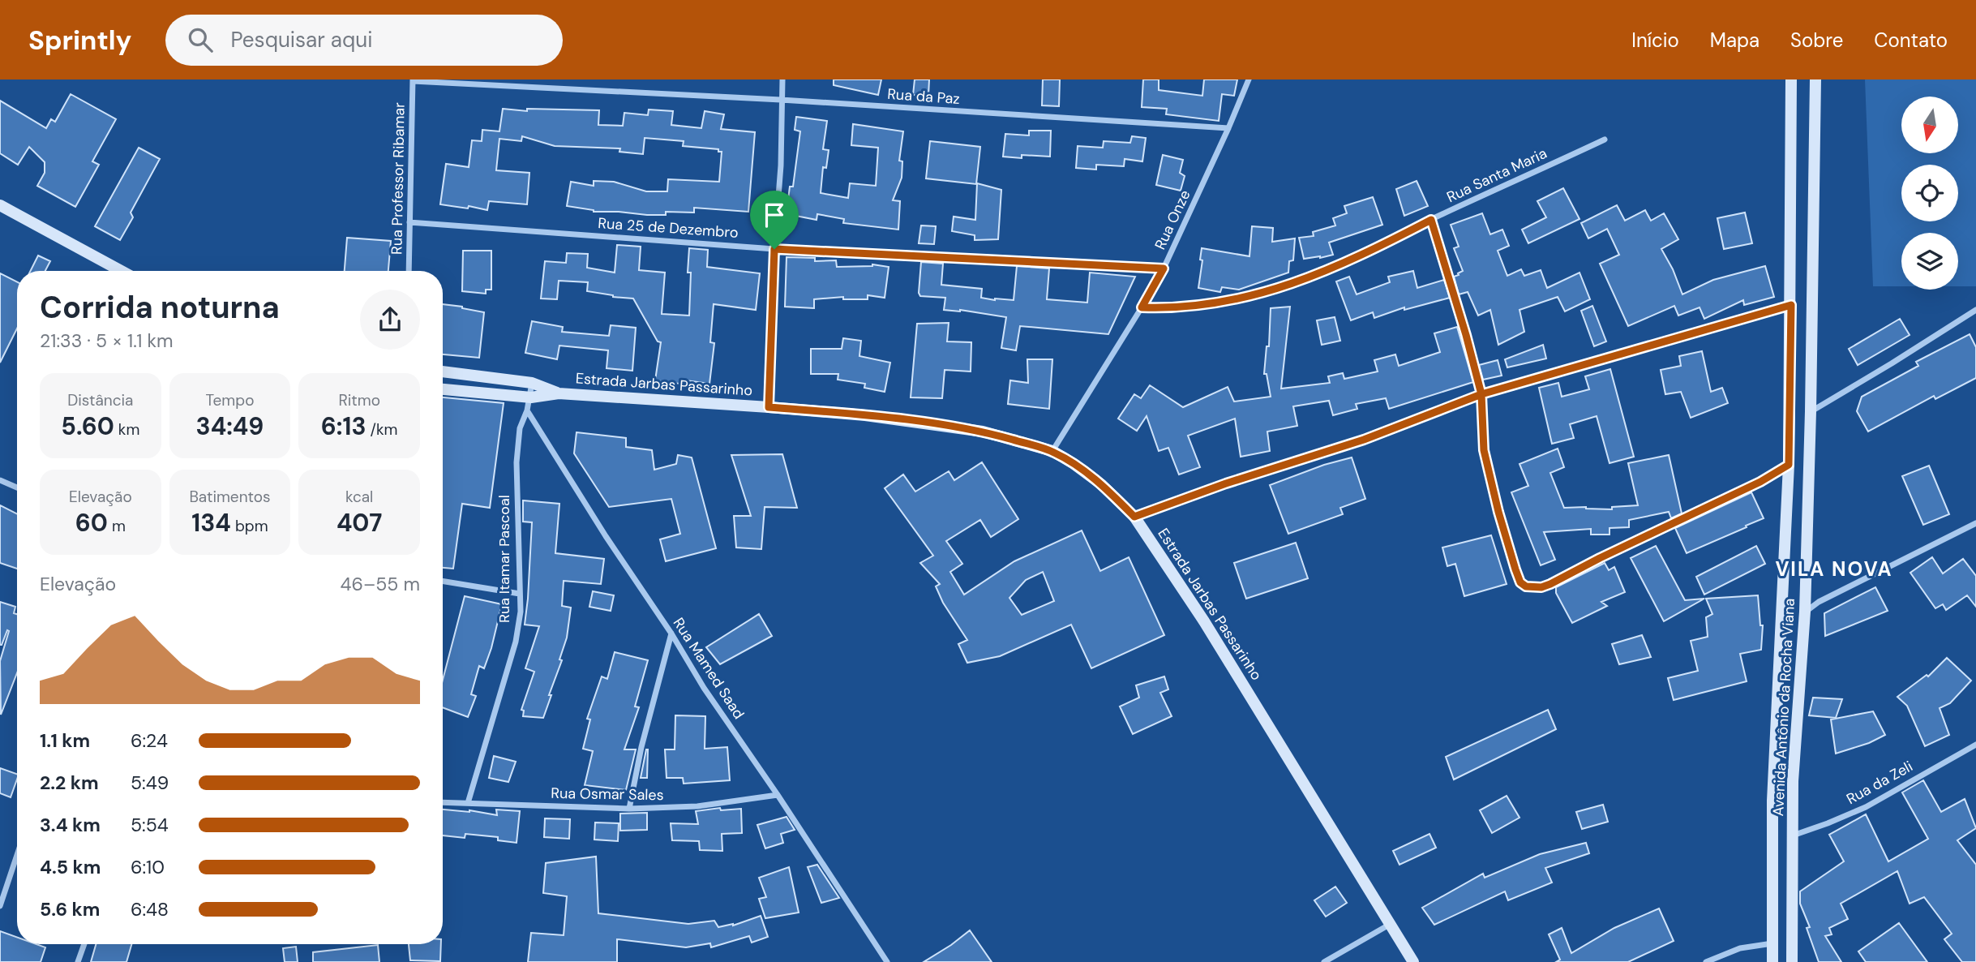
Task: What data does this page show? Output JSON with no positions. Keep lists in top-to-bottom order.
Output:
{
  "streets": {
    "main road": ["Estrada Jarbas Passarinho", "Avenida Antônio da Rocha Viana"],
    "street": [
      "Rua da Paz",
      "Rua Santa Maria",
      "Rua Professor Ribamar",
      "Rua Onze",
      "Rua 25 de Dezembro",
      "Rua Itamar Pascoal",
      "Rua Mamed Saad",
      "Rua da Zeli",
      "Rua Osmar Sales"
    ]
  },
  "crossings": [
    ["Rua da Paz", "Rua Professor Ribamar"],
    ["Rua da Paz", "Rua Onze"],
    ["Rua Santa Maria", "Rua Onze"],
    ["Rua Professor Ribamar", "Rua 25 de Dezembro"],
    ["Rua Onze", "Rua 25 de Dezembro"],
    ["Rua Onze", "Estrada Jarbas Passarinho"],
    ["Rua Itamar Pascoal", "Rua Mamed Saad"],
    ["Rua Itamar Pascoal", "Rua Osmar Sales"],
    ["Rua Mamed Saad", "Rua Osmar Sales"],
    ["Avenida Antônio da Rocha Viana", "Rua da Zeli"]
  ],
  "districts": ["VILA NOVA"],
  "north": "bottom",
  "page": {
    "header": "Sprintly",
    "search": "Pesquisar aqui",
    "nav": [
      "Início",
      "Mapa",
      "Sobre",
      "Contato"
    ],
    "heading": ["Corrida noturna", "21:33 · 5 × 1.1 km"],
    "stats": [
      ["Distância", "5.60 km"],
      ["Tempo", "34:49"],
      ["Ritmo", "6:13 /km"],
      ["Elevação", "60 m"],
      ["Batimentos", "134 bpm"],
      ["kcal", "407"]
    ],
    "chart": ["Elevação", "46–55 m"],
    "list": [
      {
        "name": "1.1 km",
        "note": "6:24"
      },
      {
        "name": "2.2 km",
        "note": "5:49"
      },
      {
        "name": "3.4 km",
        "note": "5:54"
      },
      {
        "name": "4.5 km",
        "note": "6:10"
      },
      {
        "name": "5.6 km",
        "note": "6:48"
      }
    ]
  }
}
